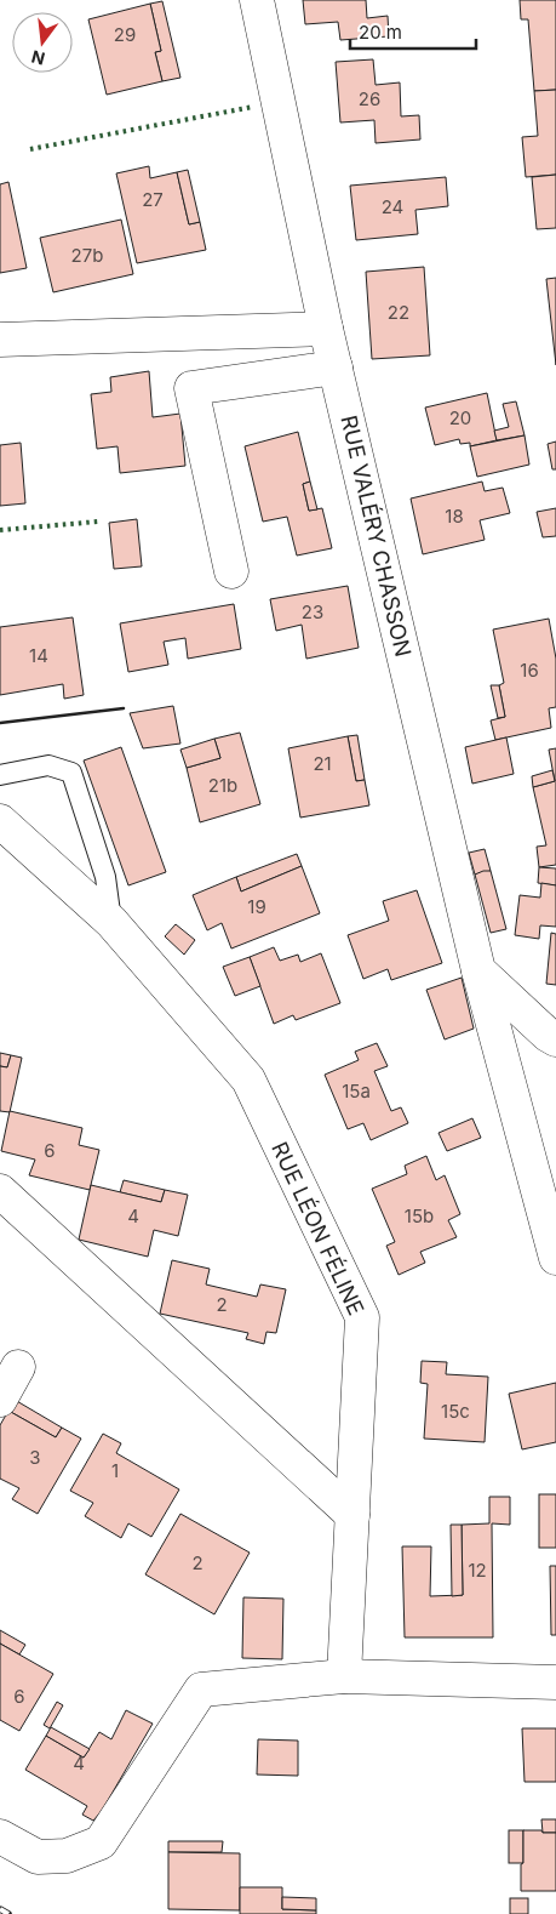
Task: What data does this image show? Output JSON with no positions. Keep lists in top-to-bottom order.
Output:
{
  "streets": {
    "street": ["RUE VALÉRY CHASSON", "RUE LÉON FÉLINE"]
  },
  "house_numbers": [
    "29",
    "26",
    "27",
    "24",
    "27b",
    "22",
    "20",
    "18",
    "23",
    "14",
    "16",
    "21",
    "21b",
    "19",
    "15a",
    "6",
    "4",
    "15b",
    "2",
    "15c",
    "3",
    "1",
    "2",
    "12",
    "6",
    "4"
  ],
  "scale_bar": "20 m",
  "north": "bottom"
}
